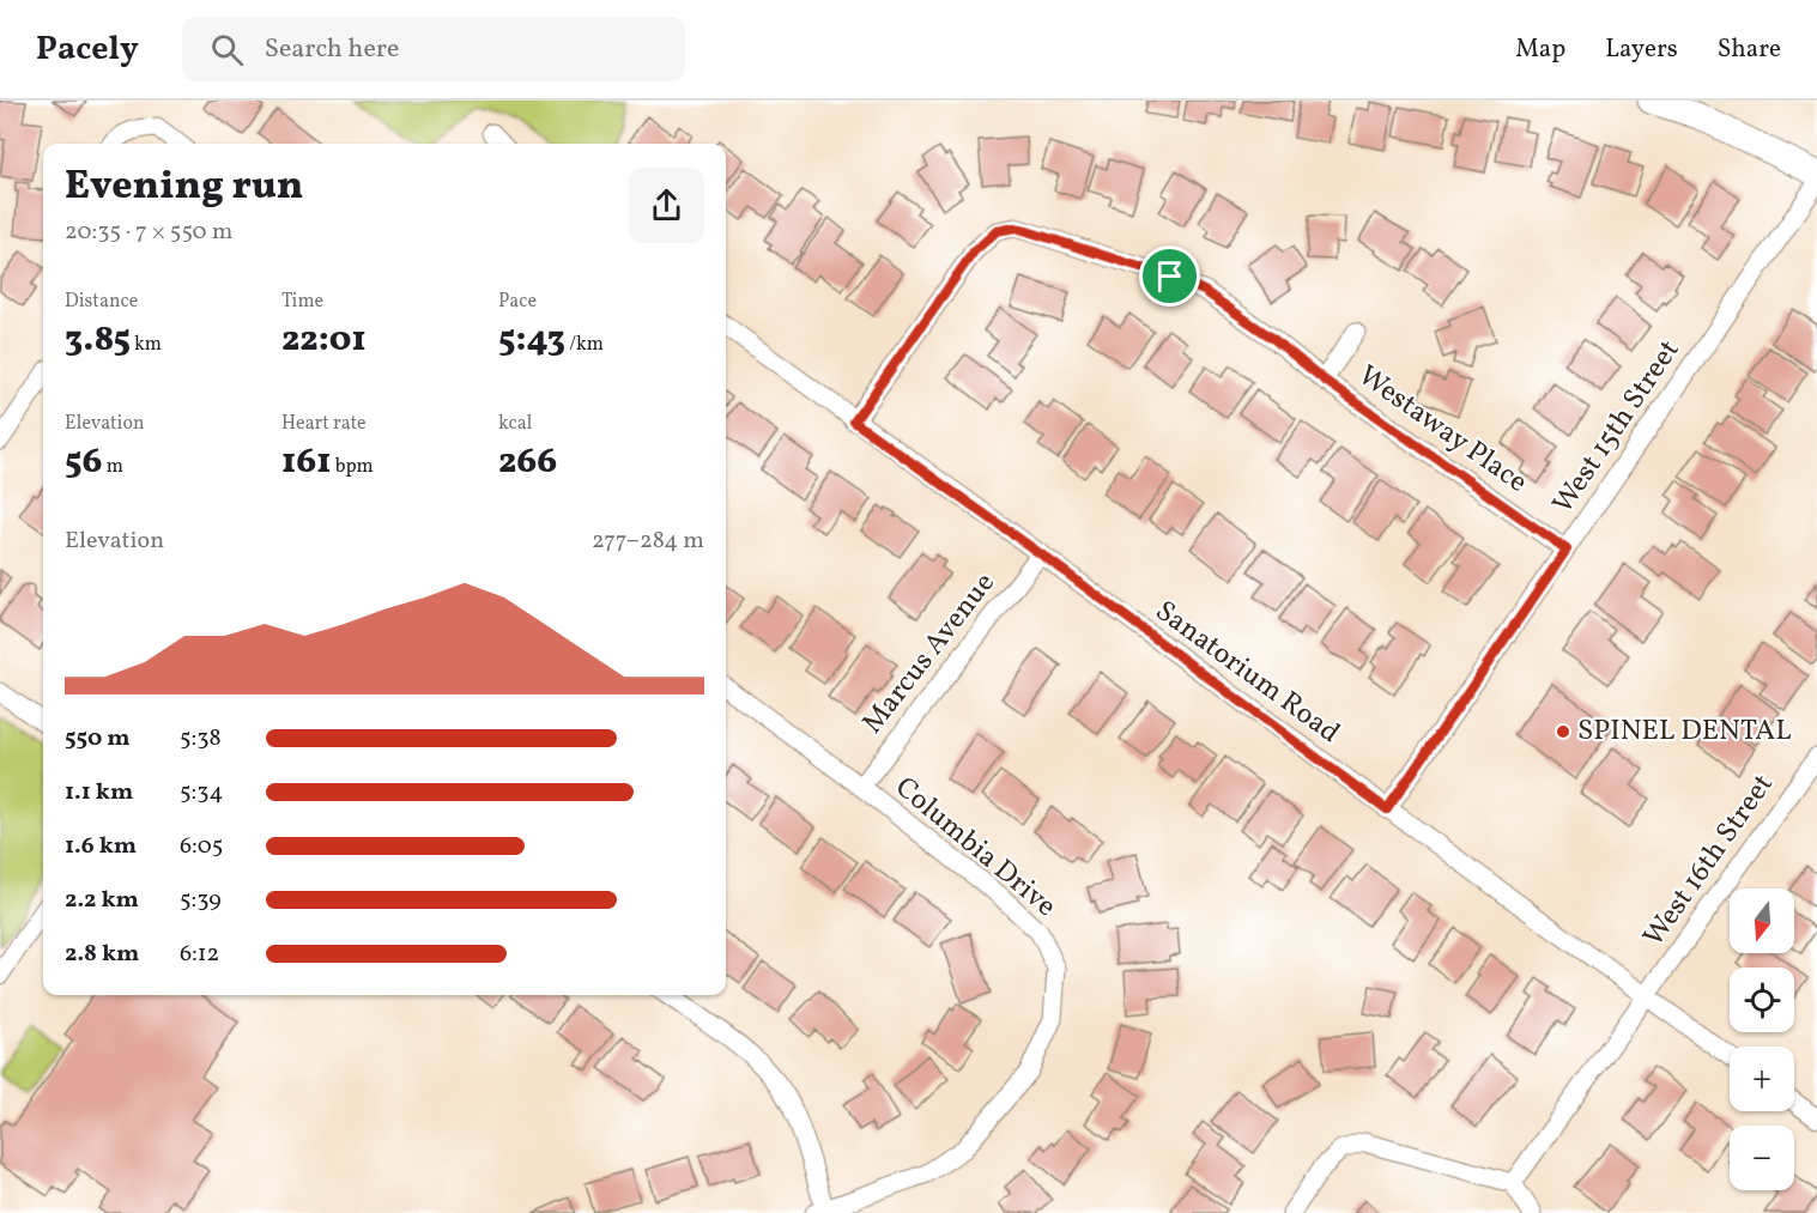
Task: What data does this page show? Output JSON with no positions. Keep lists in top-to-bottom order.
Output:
{
  "streets": {
    "street": [
      "West 15th Street",
      "Westaway Place",
      "Marcus Avenue",
      "Sanatorium Road",
      "Columbia Drive",
      "West 16th Street"
    ]
  },
  "crossings": [
    ["West 15th Street", "Westaway Place"],
    ["West 15th Street", "Sanatorium Road"],
    ["Westaway Place", "Sanatorium Road"],
    ["Marcus Avenue", "Sanatorium Road"],
    ["Marcus Avenue", "Columbia Drive"],
    ["Sanatorium Road", "West 16th Street"]
  ],
  "places": ["SPINEL DENTAL"],
  "north": "bottom",
  "page": {
    "header": "Pacely",
    "search": "Search here",
    "nav": ["Map", "Layers", "Share"],
    "heading": ["Evening run", "20:35 · 7 × 550 m"],
    "stats": [
      ["Distance", "3.85 km"],
      ["Time", "22:01"],
      ["Pace", "5:43 /km"],
      ["Elevation", "56 m"],
      ["Heart rate", "161 bpm"],
      ["kcal", "266"]
    ],
    "chart": ["Elevation", "277–284 m"],
    "list": [
      {
        "name": "550 m",
        "note": "5:38"
      },
      {
        "name": "1.1 km",
        "note": "5:34"
      },
      {
        "name": "1.6 km",
        "note": "6:05"
      },
      {
        "name": "2.2 km",
        "note": "5:39"
      },
      {
        "name": "2.8 km",
        "note": "6:12"
      }
    ],
    "map_buttons": ["+", "−"]
  }
}
